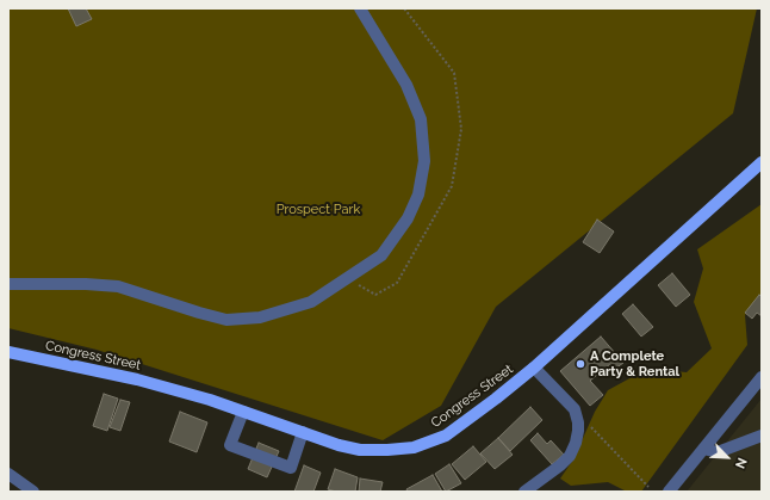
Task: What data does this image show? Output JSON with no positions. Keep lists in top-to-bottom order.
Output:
{
  "streets": {
    "main road": ["Congress Street"]
  },
  "parks": ["Prospect Park"],
  "places": ["A Complete Party & Rental"],
  "north": "bottom right"
}
